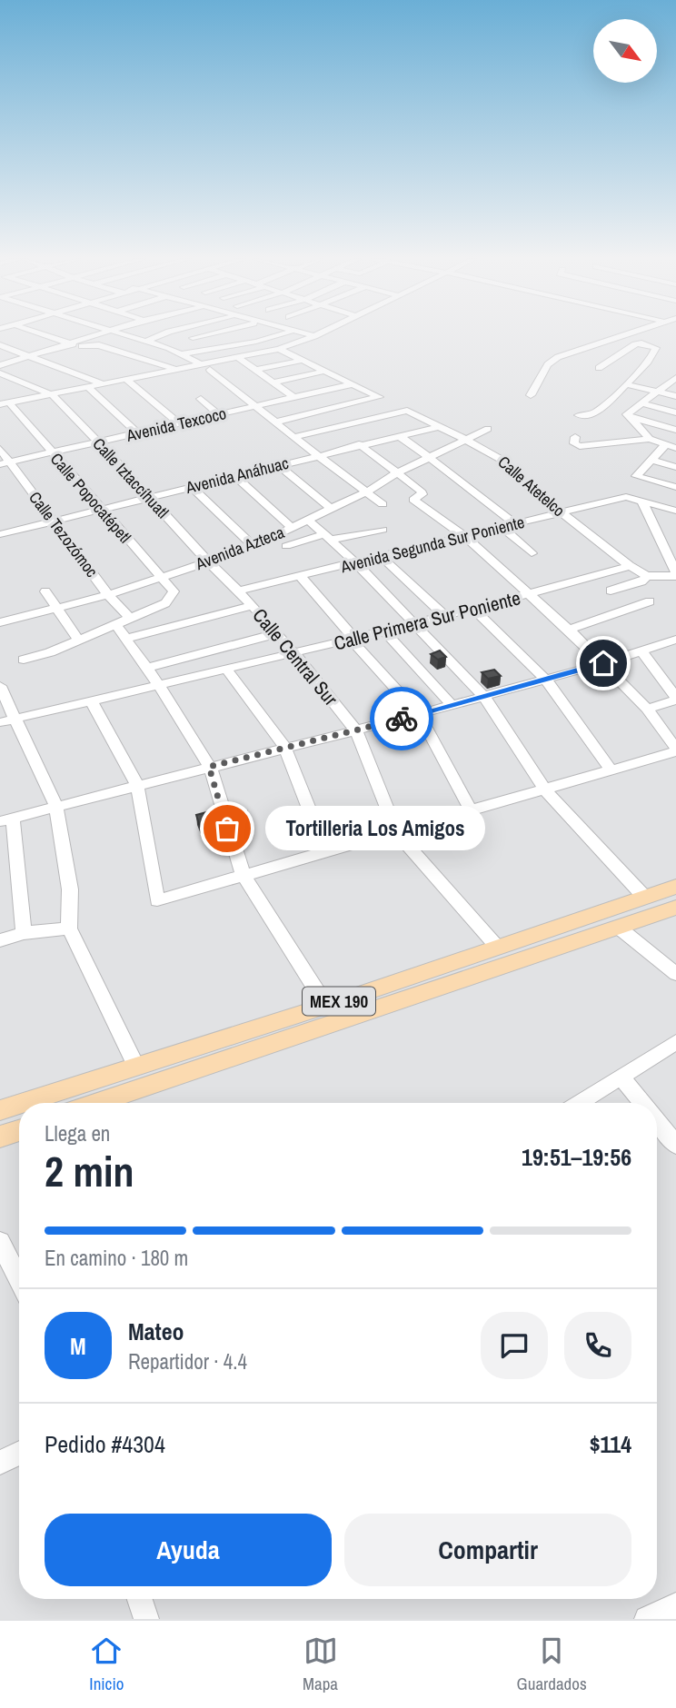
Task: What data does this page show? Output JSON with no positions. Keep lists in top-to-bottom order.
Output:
{
  "streets": {
    "main road": ["MEX 190"],
    "street": [
      "Avenida Texcoco",
      "Avenida Anáhuac",
      "Calle Iztaccíhuatl",
      "Calle Atetelco",
      "Calle Popocatépetl",
      "Calle Tezozómoc",
      "Avenida Segunda Sur Poniente",
      "Avenida Azteca",
      "Calle Primera Sur Poniente",
      "Calle Central Sur"
    ]
  },
  "crossings": [
    ["Avenida Texcoco", "Calle Iztaccíhuatl"],
    ["Avenida Texcoco", "Calle Popocatépetl"],
    ["Avenida Texcoco", "Calle Tezozómoc"],
    ["Avenida Anáhuac", "Calle Iztaccíhuatl"],
    ["Avenida Anáhuac", "Calle Atetelco"],
    ["Avenida Anáhuac", "Calle Popocatépetl"],
    ["Avenida Anáhuac", "Calle Tezozómoc"],
    ["Calle Iztaccíhuatl", "Avenida Azteca"],
    ["Calle Iztaccíhuatl", "Calle Central Sur"],
    ["Calle Atetelco", "Avenida Segunda Sur Poniente"],
    ["Calle Atetelco", "Avenida Azteca"],
    ["Calle Atetelco", "Calle Primera Sur Poniente"],
    ["Calle Popocatépetl", "Calle Tezozómoc"],
    ["Calle Popocatépetl", "Avenida Azteca"],
    ["Calle Tezozómoc", "Avenida Azteca"],
    ["Avenida Segunda Sur Poniente", "Calle Central Sur"],
    ["Avenida Azteca", "Calle Central Sur"],
    ["Calle Primera Sur Poniente", "Calle Central Sur"],
    ["Calle Central Sur", "MEX 190"]
  ],
  "places": ["Tortilleria Los Amigos"],
  "north": "bottom right",
  "page": {
    "bubble": "Tortilleria Los Amigos",
    "heading": ["2 min", "Llega en", "19:51–19:56"],
    "panel": [
      "Mateo",
      "Repartidor · 4.4",
      "Pedido #4304",
      "$114"
    ],
    "bar": "En camino · 180 m",
    "round": "M",
    "buttons": ["Ayuda", "Compartir"],
    "tabs": ["Inicio", "Mapa", "Guardados"]
  }
}
